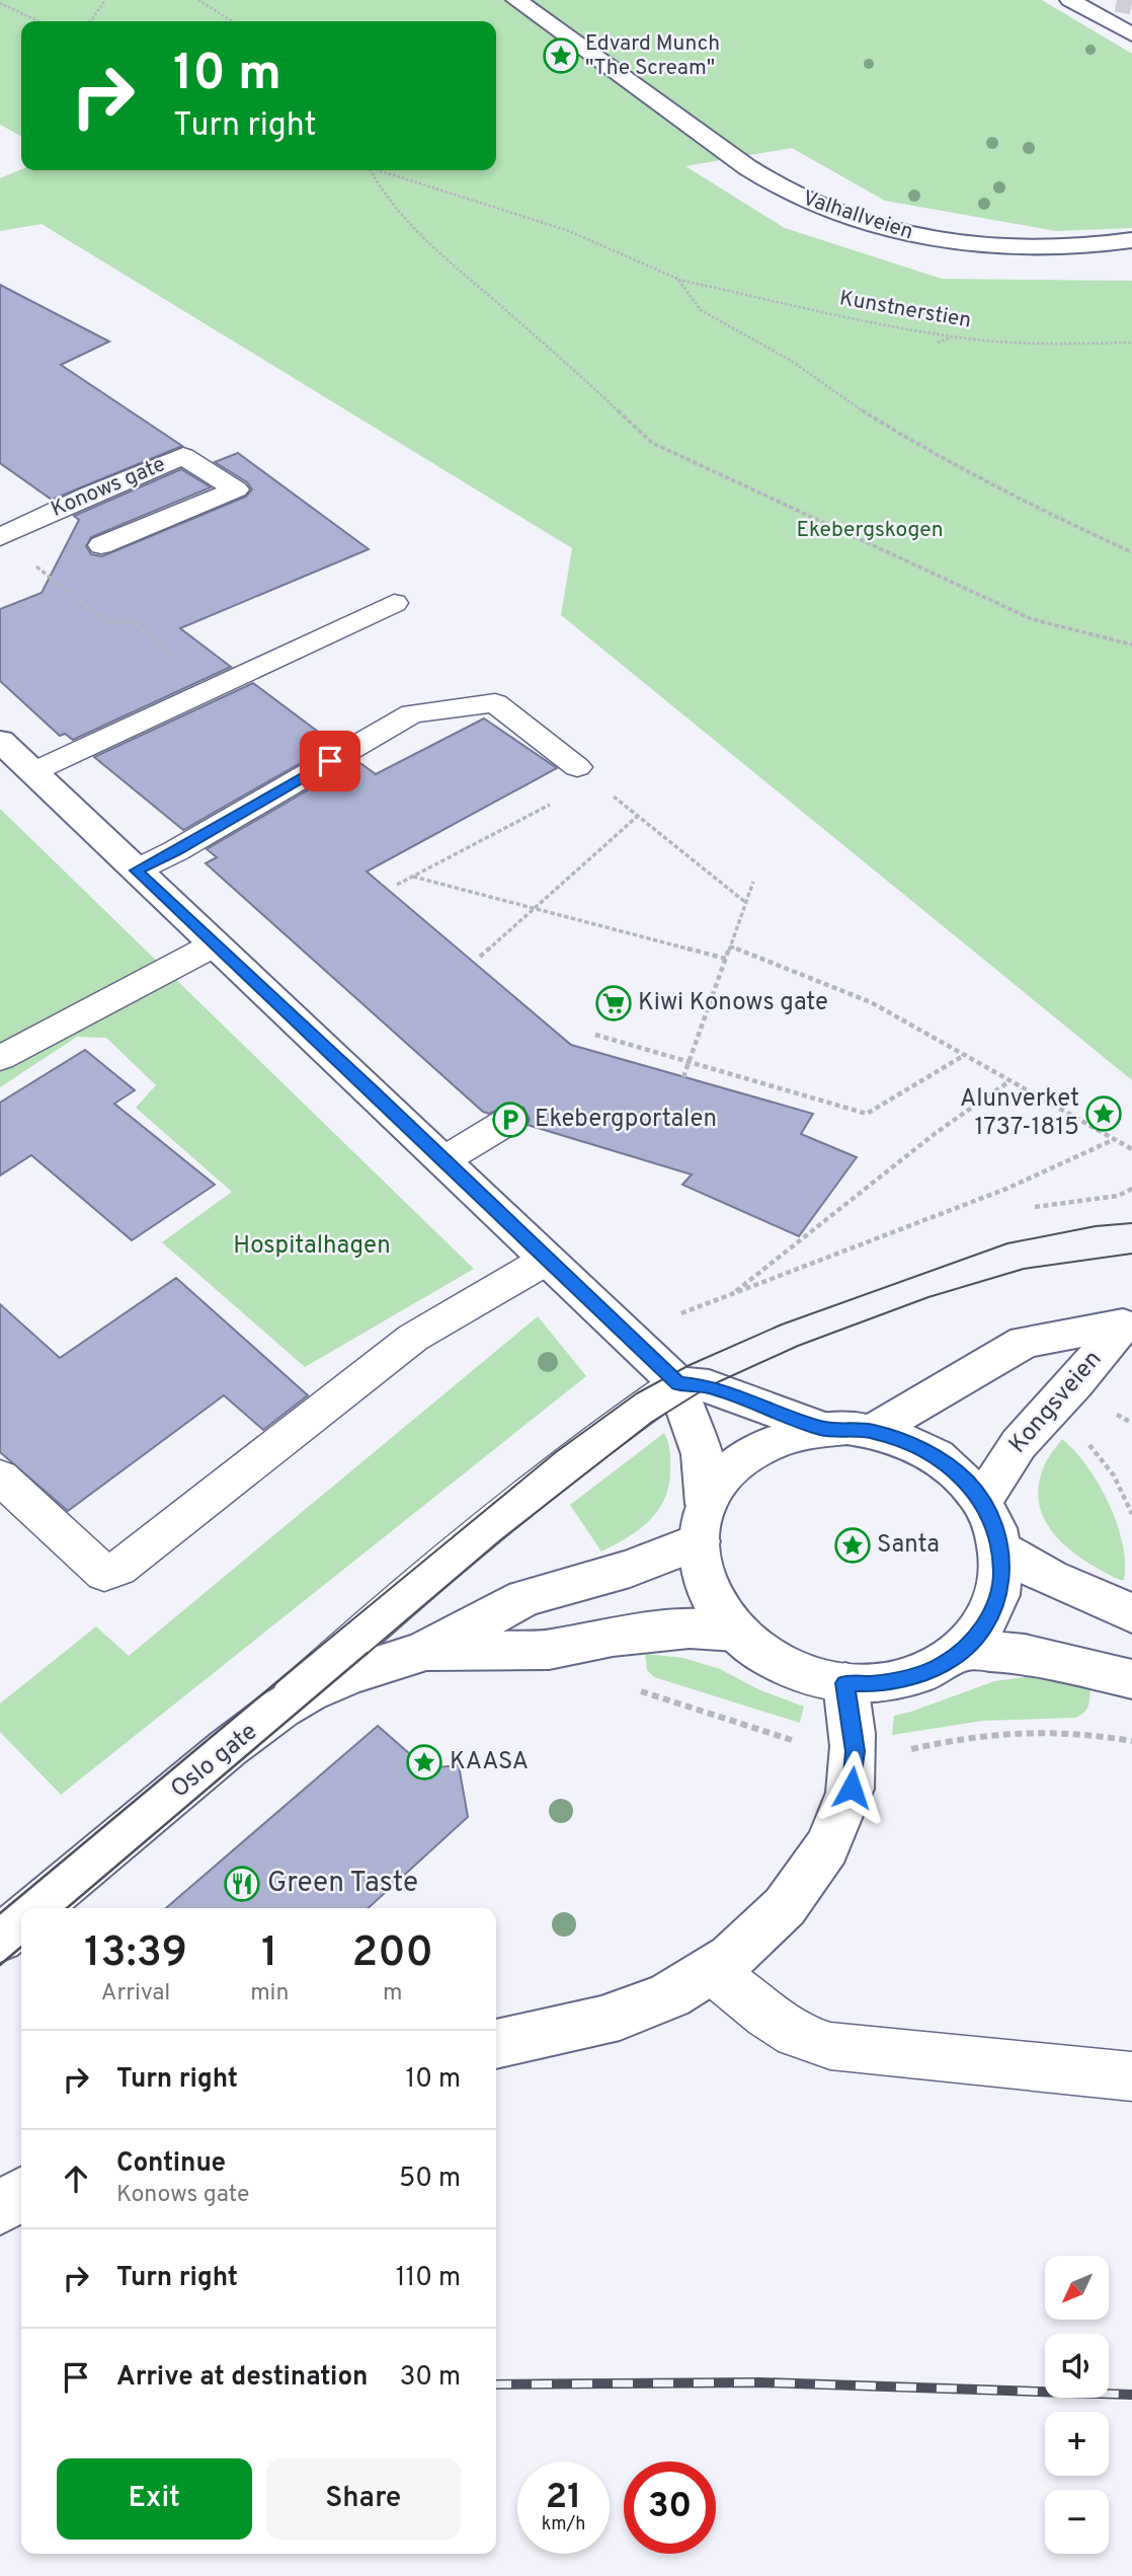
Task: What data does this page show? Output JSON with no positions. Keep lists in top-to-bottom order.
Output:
{
  "streets": {
    "street": ["Valhallveien", "Kongsveien", "Oslo gate"],
    "lane": ["Konows gate"],
    "path": ["Kunstnerstien"]
  },
  "parks": ["Ekebergskogen", "Hospitalhagen"],
  "places": {
    "place": [
      "Edvard Munch \"The Scream\"",
      "Alunverket 1737-1815",
      "Santa",
      "KAASA"
    ],
    "supermarket": ["Kiwi Konows gate"],
    "parking": ["Ekebergportalen"],
    "restaurant": ["Green Taste"]
  },
  "north": "bottom left",
  "page": {
    "turn": ["10 m", "Turn right"],
    "eta": [
      "13:39",
      "Arrival",
      "1",
      "min",
      "200",
      "m"
    ],
    "list": [
      {
        "name": "Turn right",
        "value": "10 m"
      },
      {
        "name": "Continue",
        "note": "Konows gate",
        "value": "50 m"
      },
      {
        "name": "Turn right",
        "value": "110 m"
      },
      {
        "name": "Arrive at destination",
        "value": "30 m"
      }
    ],
    "map_buttons": ["+", "−"],
    "buttons": ["Exit", "Share"],
    "speed": "21 km/h",
    "limit": "30"
  }
}
